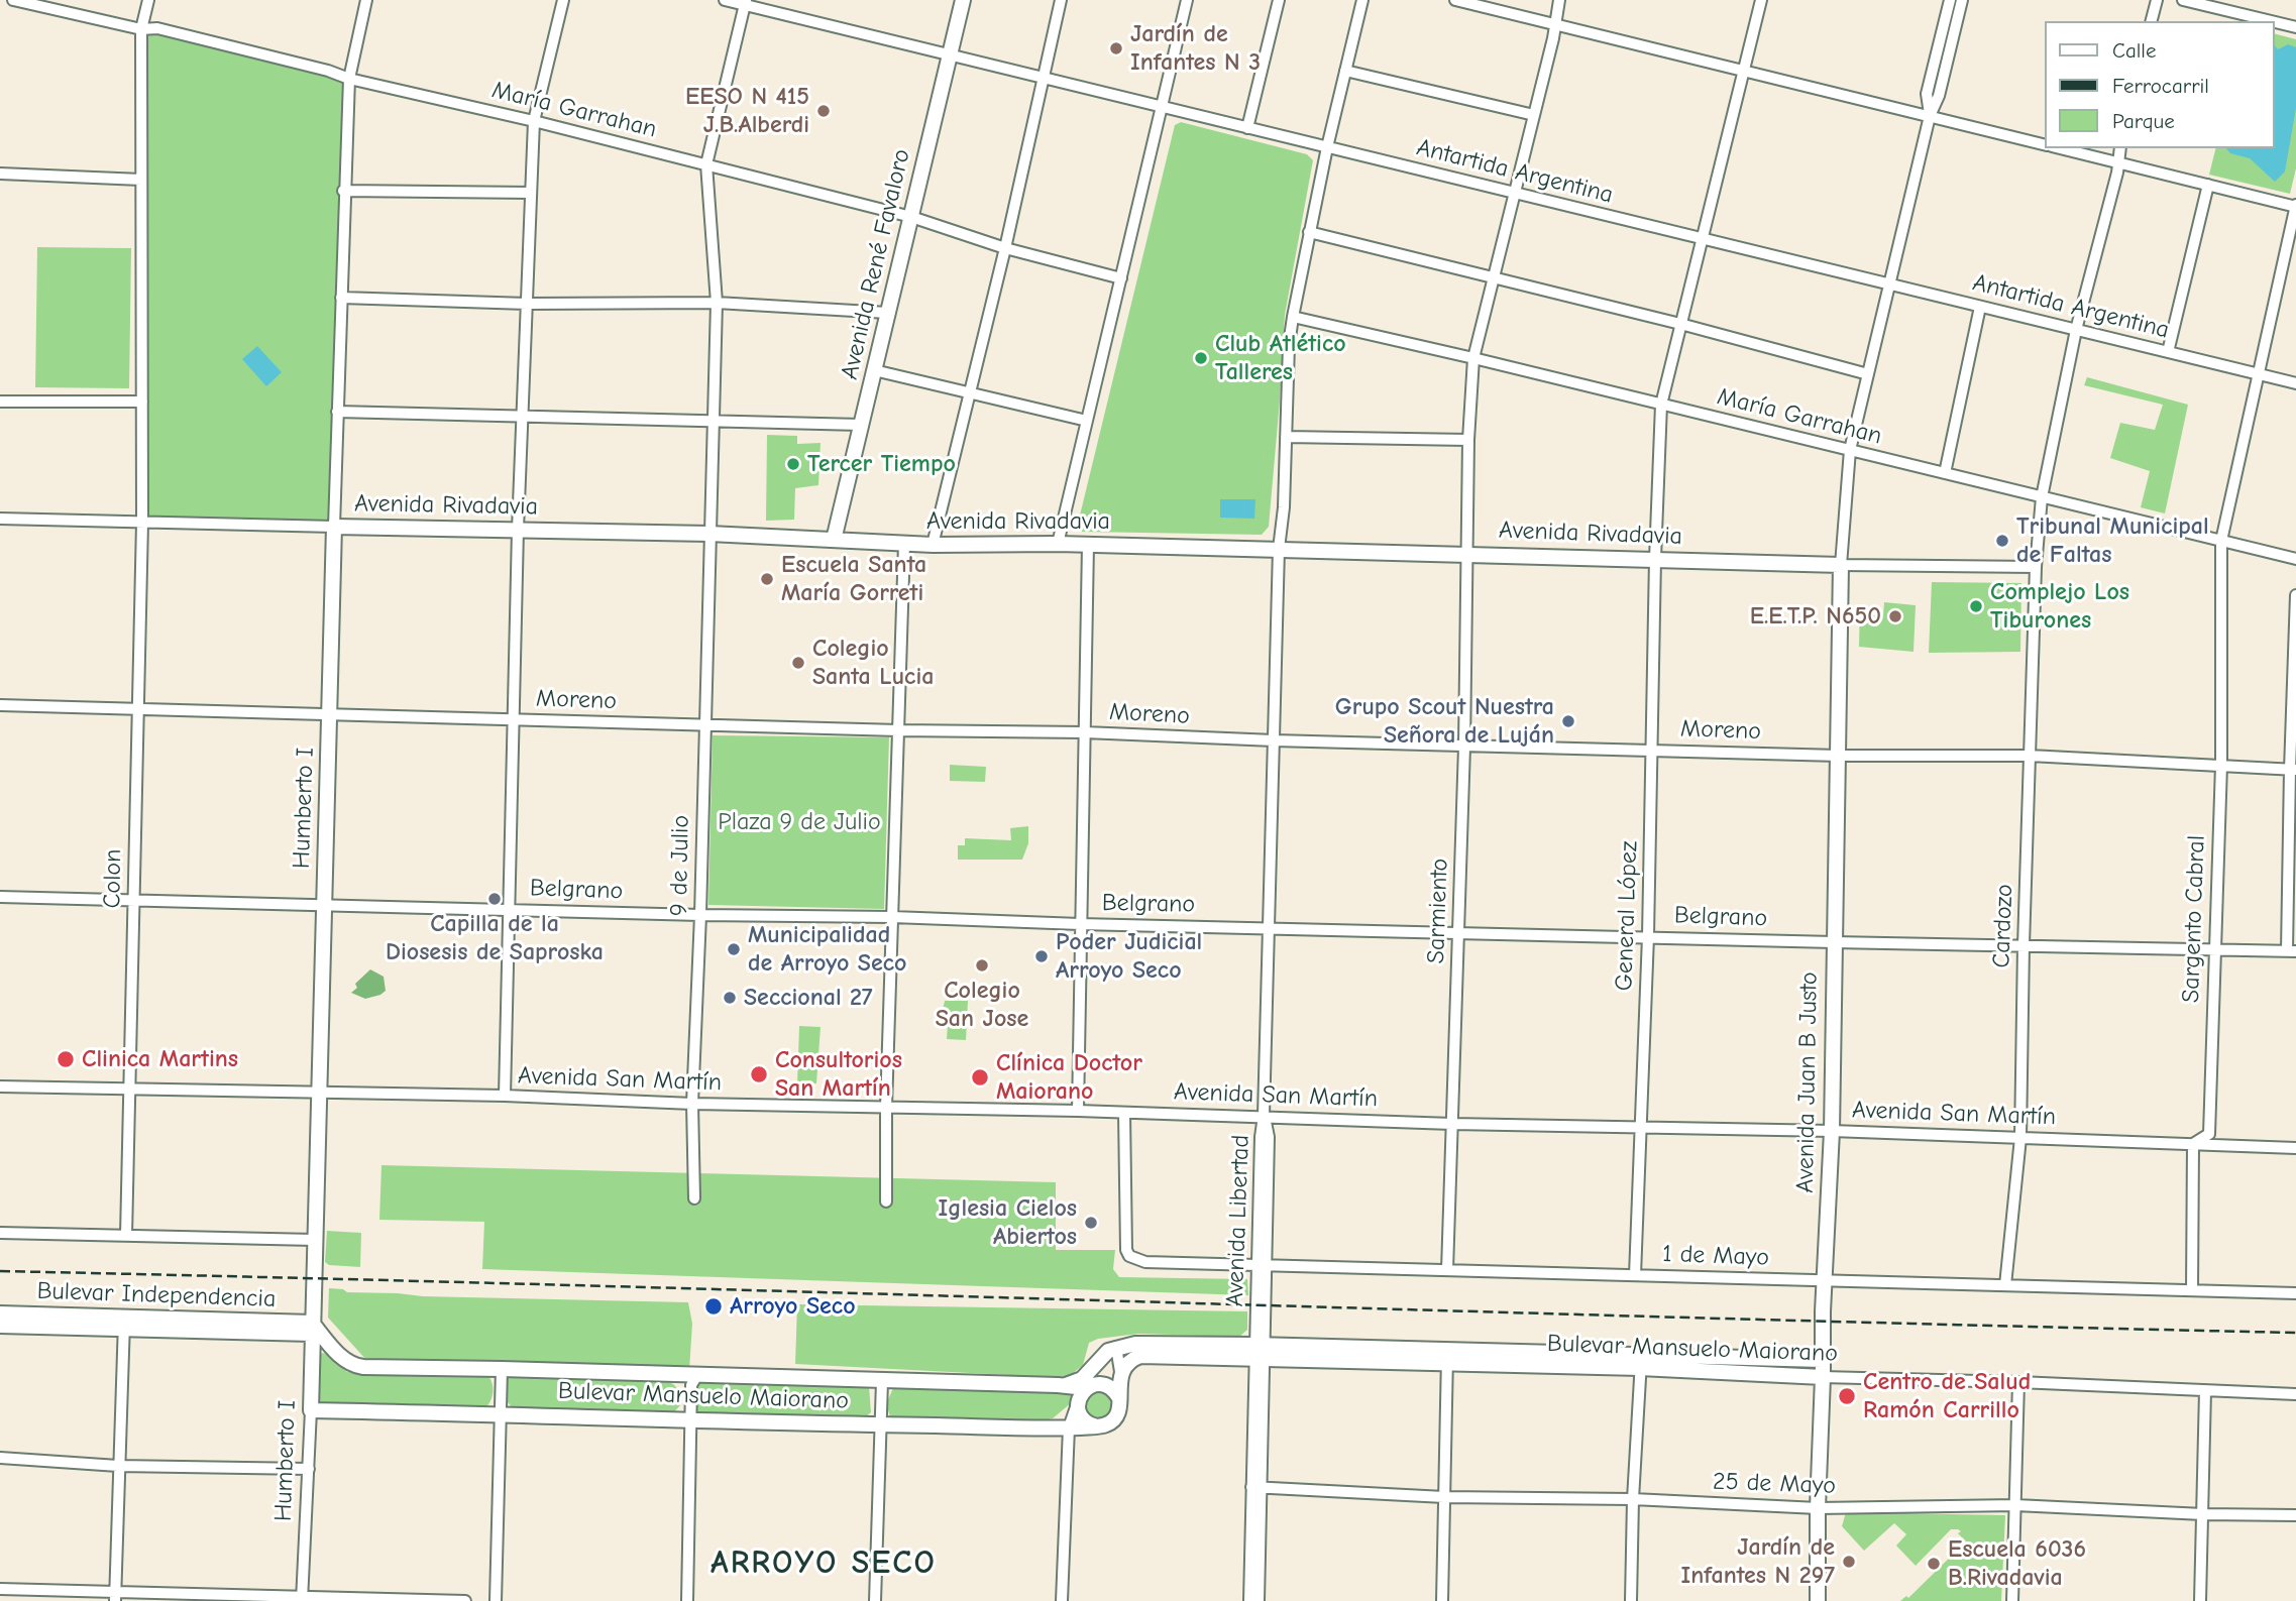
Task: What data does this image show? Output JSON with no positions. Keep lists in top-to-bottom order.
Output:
{
  "streets": {
    "main road": [
      "Avenida René Favaloro",
      "Avenida Rivadavia",
      "Humberto I",
      "Avenida Juan B Justo",
      "Bulevar Independencia",
      "Bulevar Mansuelo Maiorano"
    ],
    "street": [
      "María Garrahan",
      "Antartida Argentina",
      "Moreno",
      "9 de Julio",
      "Colon",
      "Belgrano",
      "Sarmiento",
      "General López",
      "Sargento Cabral",
      "Cardozo",
      "Avenida San Martín",
      "Avenida Libertad",
      "1 de Mayo",
      "25 de Mayo"
    ]
  },
  "crossings": [
    ["María Garrahan", "Avenida René Favaloro"],
    ["María Garrahan", "9 de Julio"],
    ["María Garrahan", "Colon"],
    ["María Garrahan", "Sarmiento"],
    ["María Garrahan", "General López"],
    ["María Garrahan", "Sargento Cabral"],
    ["María Garrahan", "Cardozo"],
    ["María Garrahan", "Avenida Libertad"],
    ["Antartida Argentina", "Avenida René Favaloro"],
    ["Antartida Argentina", "9 de Julio"],
    ["Antartida Argentina", "Sarmiento"],
    ["Antartida Argentina", "General López"],
    ["Antartida Argentina", "Sargento Cabral"],
    ["Antartida Argentina", "Cardozo"],
    ["Antartida Argentina", "Avenida Libertad"],
    ["Avenida René Favaloro", "Avenida Rivadavia"],
    ["Avenida Rivadavia", "Humberto I"],
    ["Avenida Rivadavia", "9 de Julio"],
    ["Avenida Rivadavia", "Colon"],
    ["Avenida Rivadavia", "Sarmiento"],
    ["Avenida Rivadavia", "General López"],
    ["Avenida Rivadavia", "Cardozo"],
    ["Avenida Rivadavia", "Avenida Juan B Justo"],
    ["Avenida Rivadavia", "Avenida Libertad"],
    ["Moreno", "Humberto I"],
    ["Moreno", "9 de Julio"],
    ["Moreno", "Colon"],
    ["Moreno", "Sarmiento"],
    ["Moreno", "General López"],
    ["Moreno", "Sargento Cabral"],
    ["Moreno", "Cardozo"],
    ["Moreno", "Avenida Juan B Justo"],
    ["Moreno", "Avenida Libertad"],
    ["Humberto I", "Belgrano"],
    ["Humberto I", "Avenida San Martín"],
    ["Humberto I", "Bulevar Independencia"],
    ["Humberto I", "Bulevar Mansuelo Maiorano"],
    ["9 de Julio", "Belgrano"],
    ["9 de Julio", "Avenida San Martín"],
    ["Colon", "Belgrano"],
    ["Colon", "Avenida San Martín"],
    ["Belgrano", "Sarmiento"],
    ["Belgrano", "General López"],
    ["Belgrano", "Sargento Cabral"],
    ["Belgrano", "Cardozo"],
    ["Belgrano", "Avenida Juan B Justo"],
    ["Belgrano", "Avenida Libertad"],
    ["Sarmiento", "Avenida San Martín"],
    ["Sarmiento", "1 de Mayo"],
    ["General López", "Avenida San Martín"],
    ["General López", "1 de Mayo"],
    ["Sargento Cabral", "Avenida San Martín"],
    ["Cardozo", "Avenida San Martín"],
    ["Cardozo", "1 de Mayo"],
    ["Avenida San Martín", "Avenida Juan B Justo"],
    ["Avenida San Martín", "Avenida Libertad"],
    ["Avenida San Martín", "1 de Mayo"],
    ["Avenida Juan B Justo", "1 de Mayo"],
    ["Avenida Juan B Justo", "Bulevar Mansuelo Maiorano"],
    ["Avenida Juan B Justo", "25 de Mayo"],
    ["Avenida Libertad", "1 de Mayo"],
    ["Avenida Libertad", "Bulevar Mansuelo Maiorano"],
    ["Avenida Libertad", "25 de Mayo"],
    ["Bulevar Independencia", "Bulevar Mansuelo Maiorano"]
  ],
  "districts": ["ARROYO SECO"],
  "parks": ["Plaza 9 de Julio"],
  "places": [
    "Jardín de Infantes N 3",
    "EESO N 415 J.B.Alberdi",
    "Club Atlético Talleres",
    "Tercer Tiempo",
    "Tribunal Municipal de Faltas",
    "Escuela Santa María Gorreti",
    "Complejo Los Tiburones",
    "E.E.T.P. N650",
    "Colegio Santa Lucia",
    "Grupo Scout Nuestra Señora de Luján",
    "Capilla de la Diosesis de Saproska",
    "Municipalidad de Arroyo Seco",
    "Poder Judicial Arroyo Seco",
    "Colegio San Jose",
    "Seccional 27",
    "Clinica Martins",
    "Consultorios San Martín",
    "Clínica Doctor Maiorano",
    "Iglesia Cielos Abiertos",
    "Arroyo Seco",
    "Centro de Salud Ramón Carrillo",
    "Jardín de Infantes N 297",
    "Escuela 6036 B.Rivadavia"
  ],
  "legend": ["Calle", "Ferrocarril", "Parque"]
}
